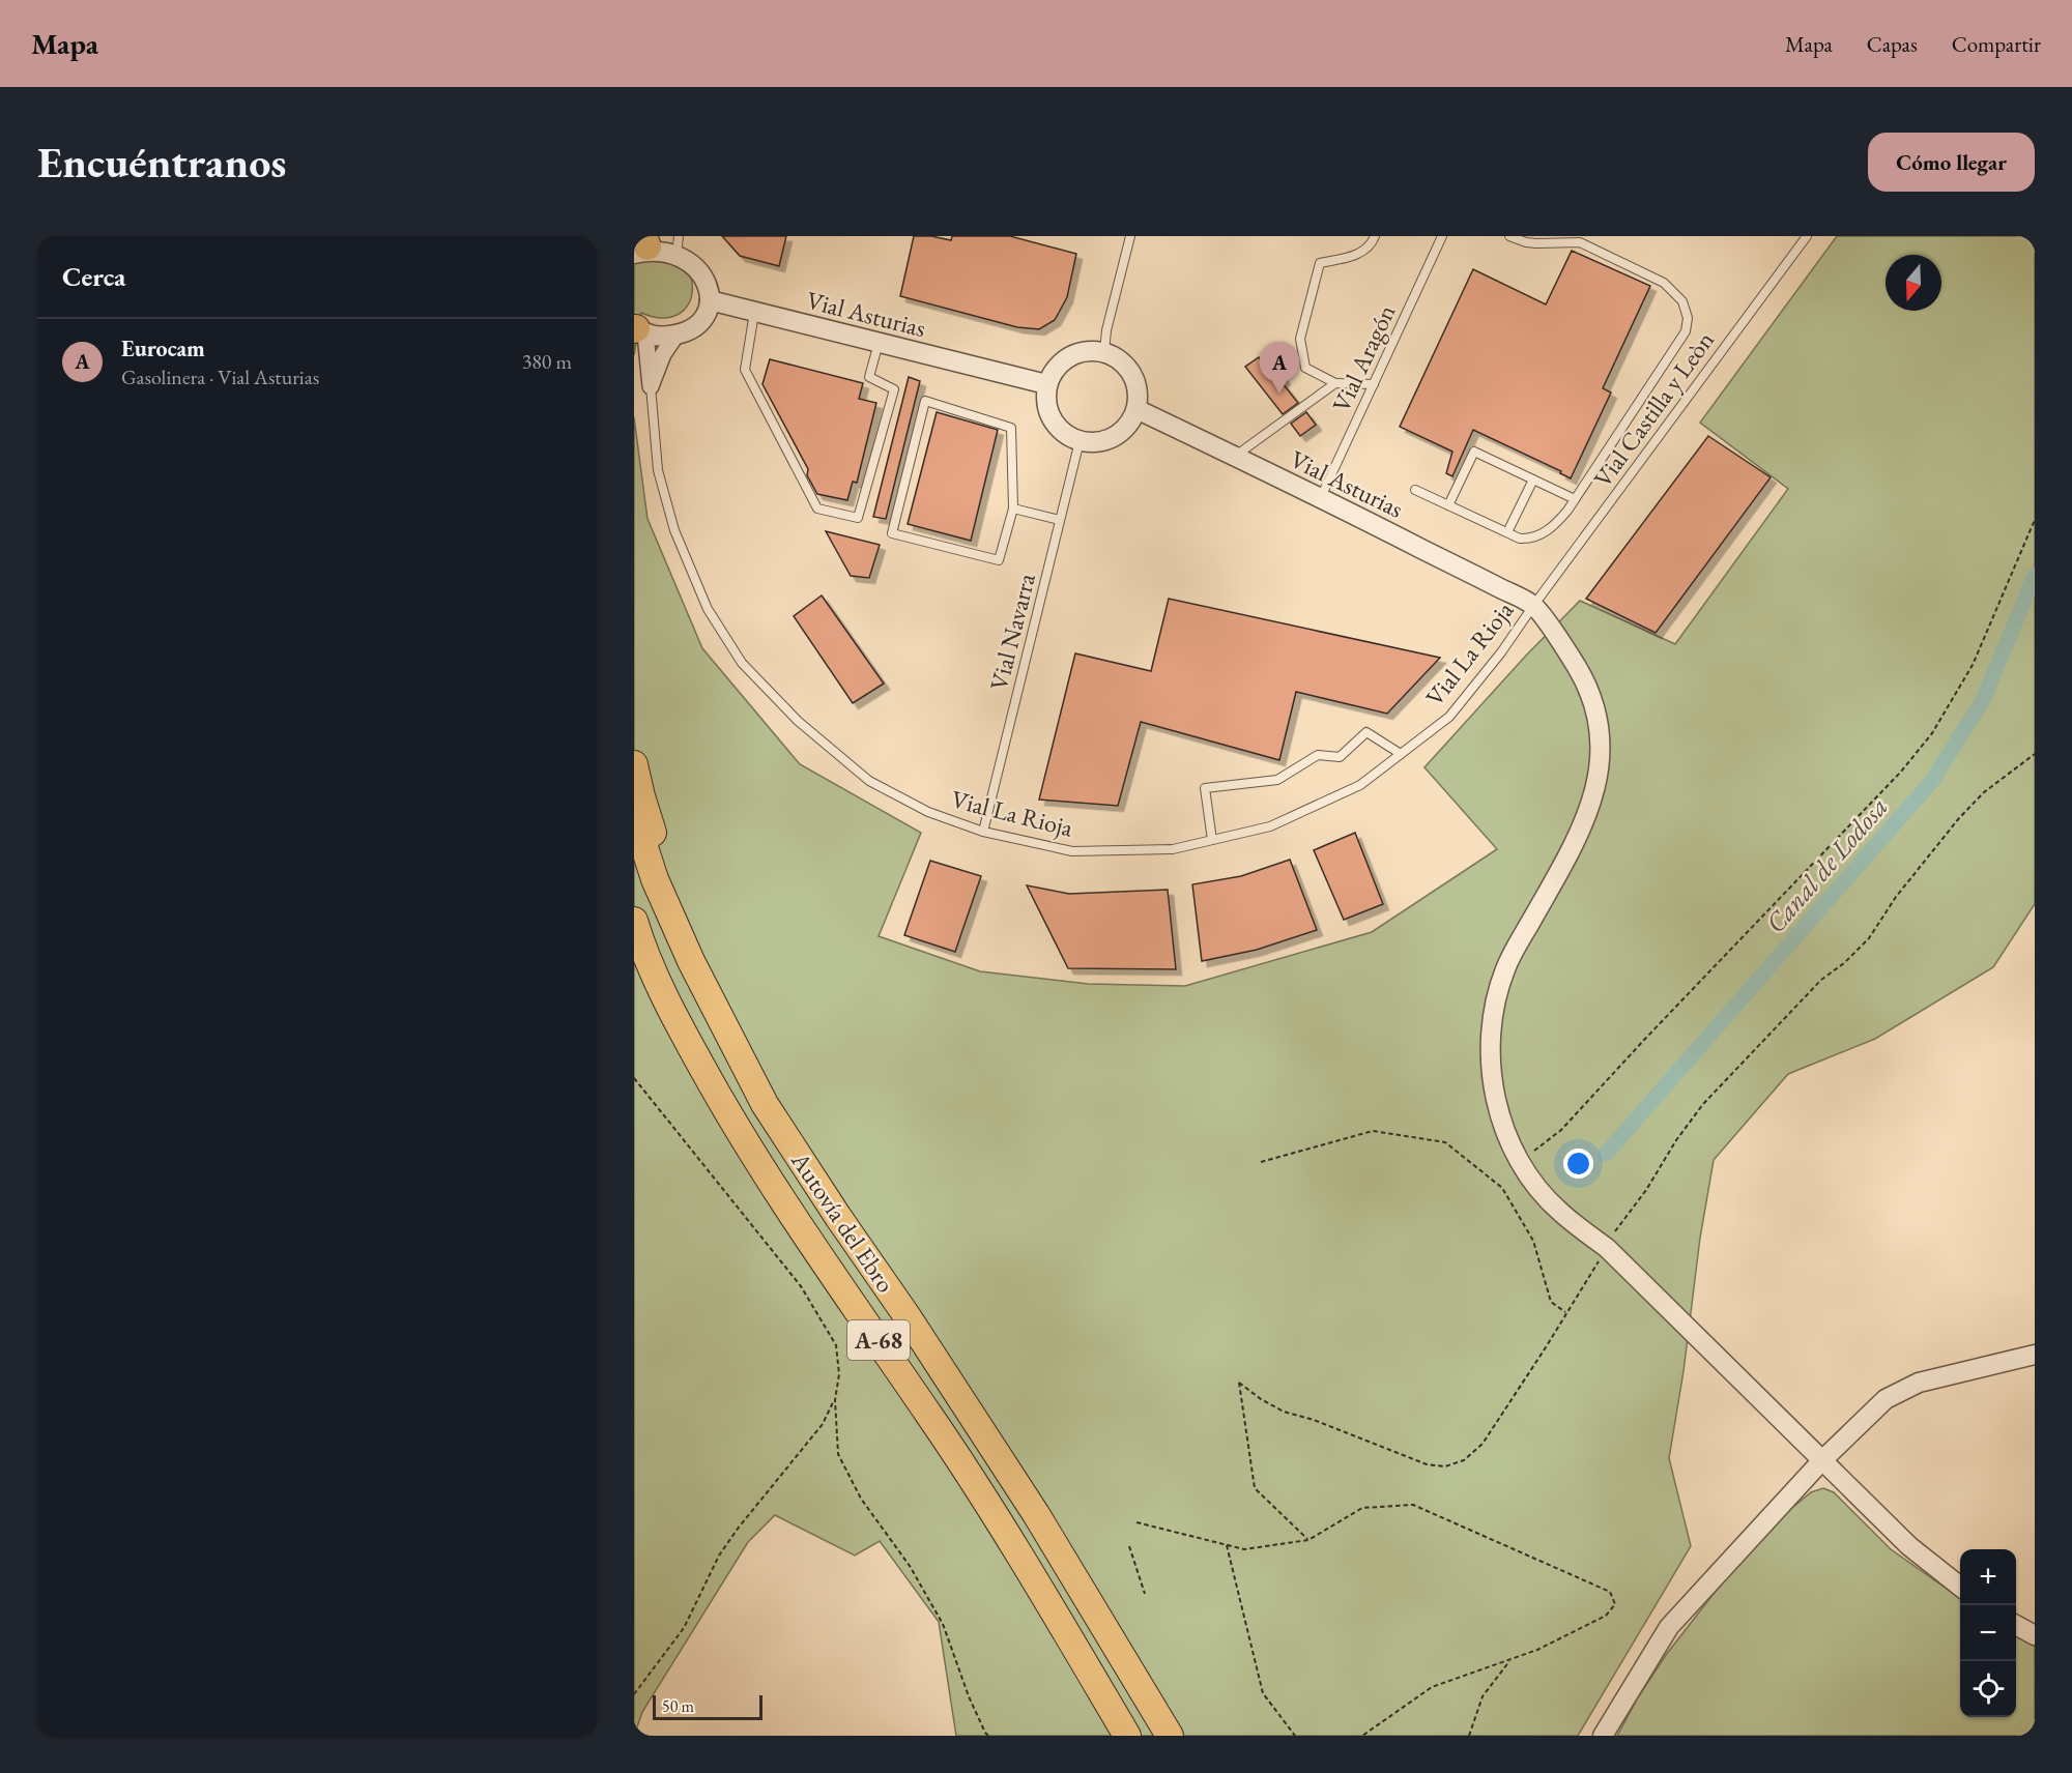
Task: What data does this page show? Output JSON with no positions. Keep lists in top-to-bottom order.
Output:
{
  "streets": {
    "highway": ["Autovía del Ebro", "A-68"],
    "street": ["Vial Asturias"],
    "lane": [
      "Vial Aragón",
      "Vial Castilla y Leòn",
      "Vial Navarra",
      "Vial La Rioja"
    ]
  },
  "crossings": [
    ["Vial Asturias", "Vial Aragón"],
    ["Vial Asturias", "Vial Castilla y Leòn"],
    ["Vial Asturias", "Vial Navarra"],
    ["Vial Asturias", "Vial La Rioja"],
    ["Vial Castilla y Leòn", "Vial La Rioja"],
    ["Vial Navarra", "Vial La Rioja"]
  ],
  "water": ["Canal de Lodosa"],
  "scale_bar": "50 m",
  "north": "bottom",
  "page": {
    "header": "Mapa",
    "nav": ["Mapa", "Capas", "Compartir"],
    "buttons": "Cómo llegar",
    "title": "Encuéntranos",
    "heading": "Cerca",
    "list": [
      {
        "mark": "A",
        "name": "Eurocam",
        "note": "Gasolinera · Vial Asturias",
        "value": "380 m"
      }
    ],
    "pins": "A",
    "map_buttons": ["+", "−"],
    "scale": "50 m"
  }
}
